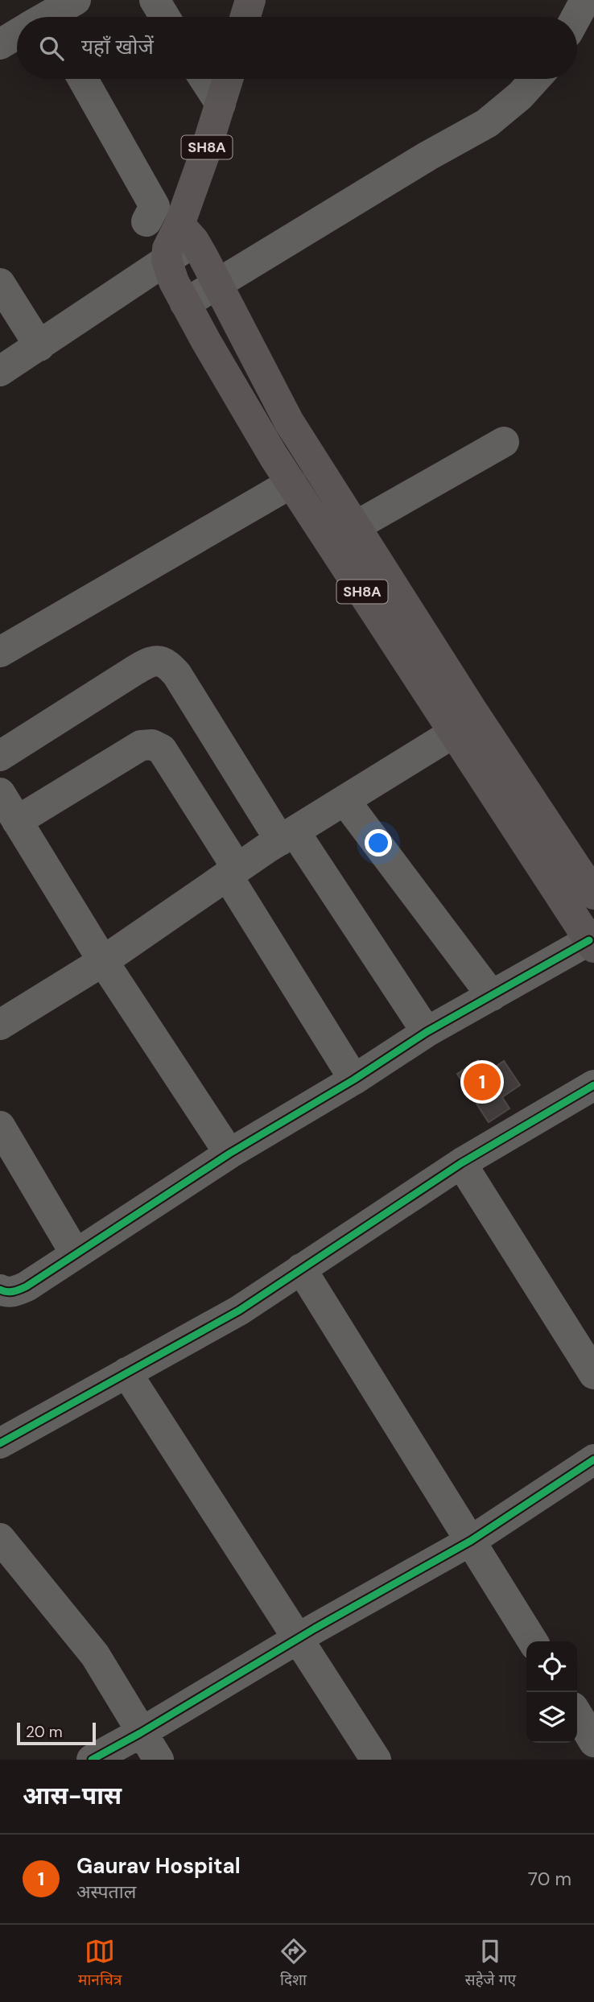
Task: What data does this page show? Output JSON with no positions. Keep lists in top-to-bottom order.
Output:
{
  "streets": {
    "main road": ["SH8A"]
  },
  "scale_bar": "20 m",
  "page": {
    "search": "यहाँ खोजें",
    "pins": "1",
    "scale": "20 m",
    "heading": "आस-पास",
    "list": [
      {
        "mark": "1",
        "name": "Gaurav Hospital",
        "note": "अस्पताल",
        "value": "70 m"
      }
    ],
    "nav": ["मानचित्र", "दिशा", "सहेजे गए"]
  }
}
